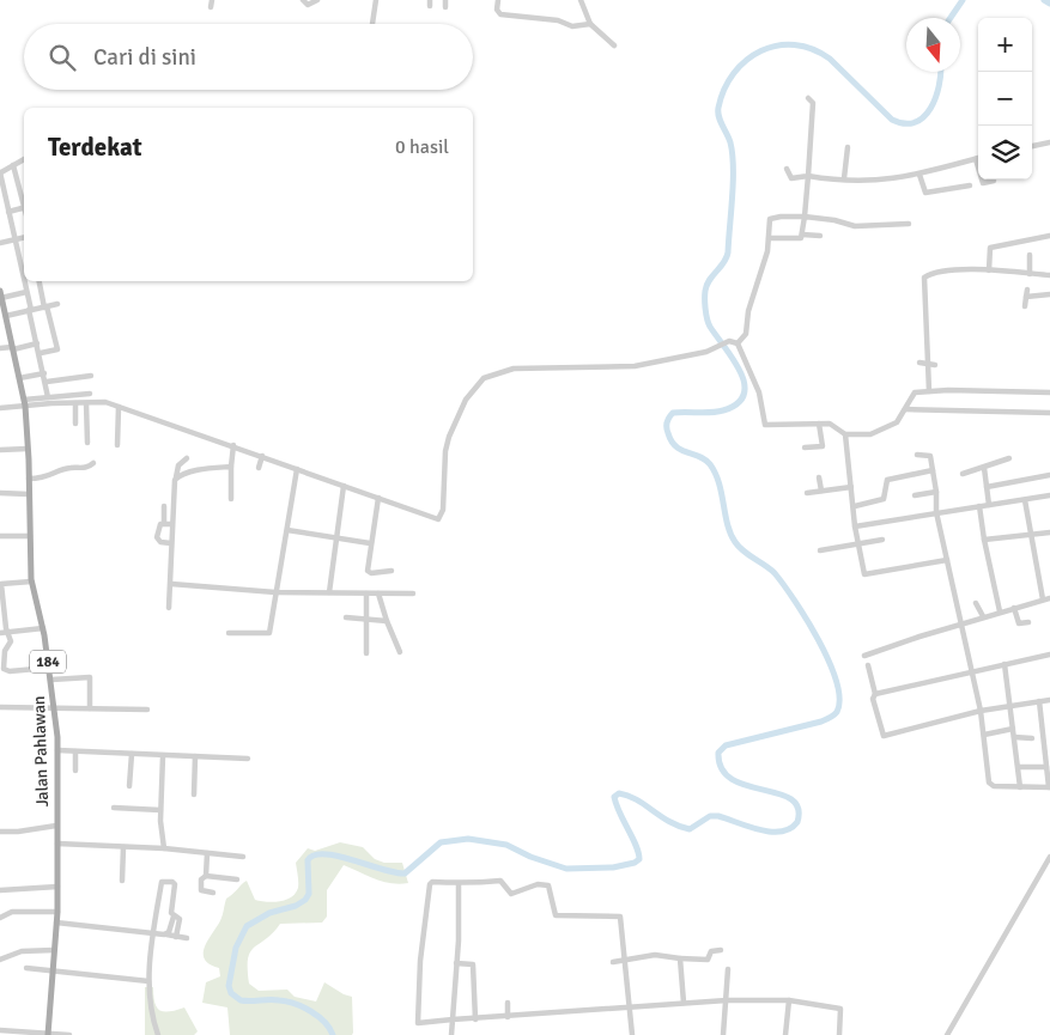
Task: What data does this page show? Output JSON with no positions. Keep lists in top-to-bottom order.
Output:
{
  "streets": {
    "main road": ["184", "Jalan Pahlawan"]
  },
  "north": "bottom",
  "page": {
    "map_buttons": ["+", "−"],
    "search": "Cari di sini",
    "heading": ["Terdekat", "0 hasil"]
  }
}
